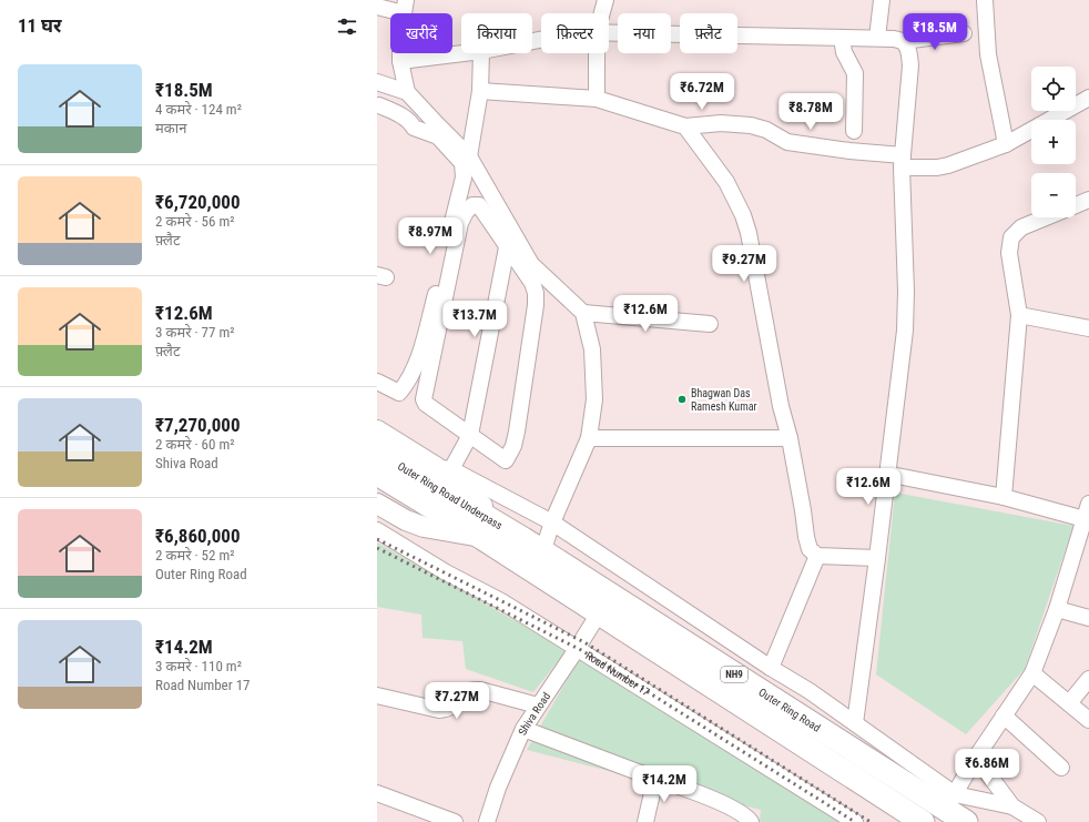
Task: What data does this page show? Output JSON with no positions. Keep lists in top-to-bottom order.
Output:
{
  "streets": {
    "highway": ["Outer Ring Road Underpass", "NH9", "Outer Ring Road"],
    "street": ["Road Number 17", "Shiva Road"]
  },
  "crossings": [
    ["Outer Ring Road Underpass", "Outer Ring Road"],
    ["Road Number 17", "Shiva Road"],
    ["Outer Ring Road", "Shiva Road"]
  ],
  "places": ["Bhagwan Das Ramesh Kumar"],
  "page": {
    "heading": "11 घर",
    "price": [
      "₹18.5M",
      "₹6.72M",
      "₹8.78M",
      "₹8.97M",
      "₹9.27M",
      "₹12.6M",
      "₹13.7M",
      "₹12.6M",
      "₹7.27M",
      "₹6.86M",
      "₹14.2M"
    ],
    "chip": [
      "खरीदें",
      "किराया",
      "फ़िल्टर",
      "नया",
      "फ़्लैट"
    ],
    "list": [
      {
        "name": "₹18.5M",
        "note": "4 कमरे · 124 m² · मकान"
      },
      {
        "name": "₹6,720,000",
        "note": "2 कमरे · 56 m² · फ़्लैट"
      },
      {
        "name": "₹12.6M",
        "note": "3 कमरे · 77 m² · फ़्लैट"
      },
      {
        "name": "₹7,270,000",
        "note": "2 कमरे · 60 m² · Shiva Road"
      },
      {
        "name": "₹6,860,000",
        "note": "2 कमरे · 52 m² · Outer Ring Road"
      },
      {
        "name": "₹14.2M",
        "note": "3 कमरे · 110 m² · Road Number 17"
      }
    ],
    "map_buttons": ["+", "−"]
  }
}
